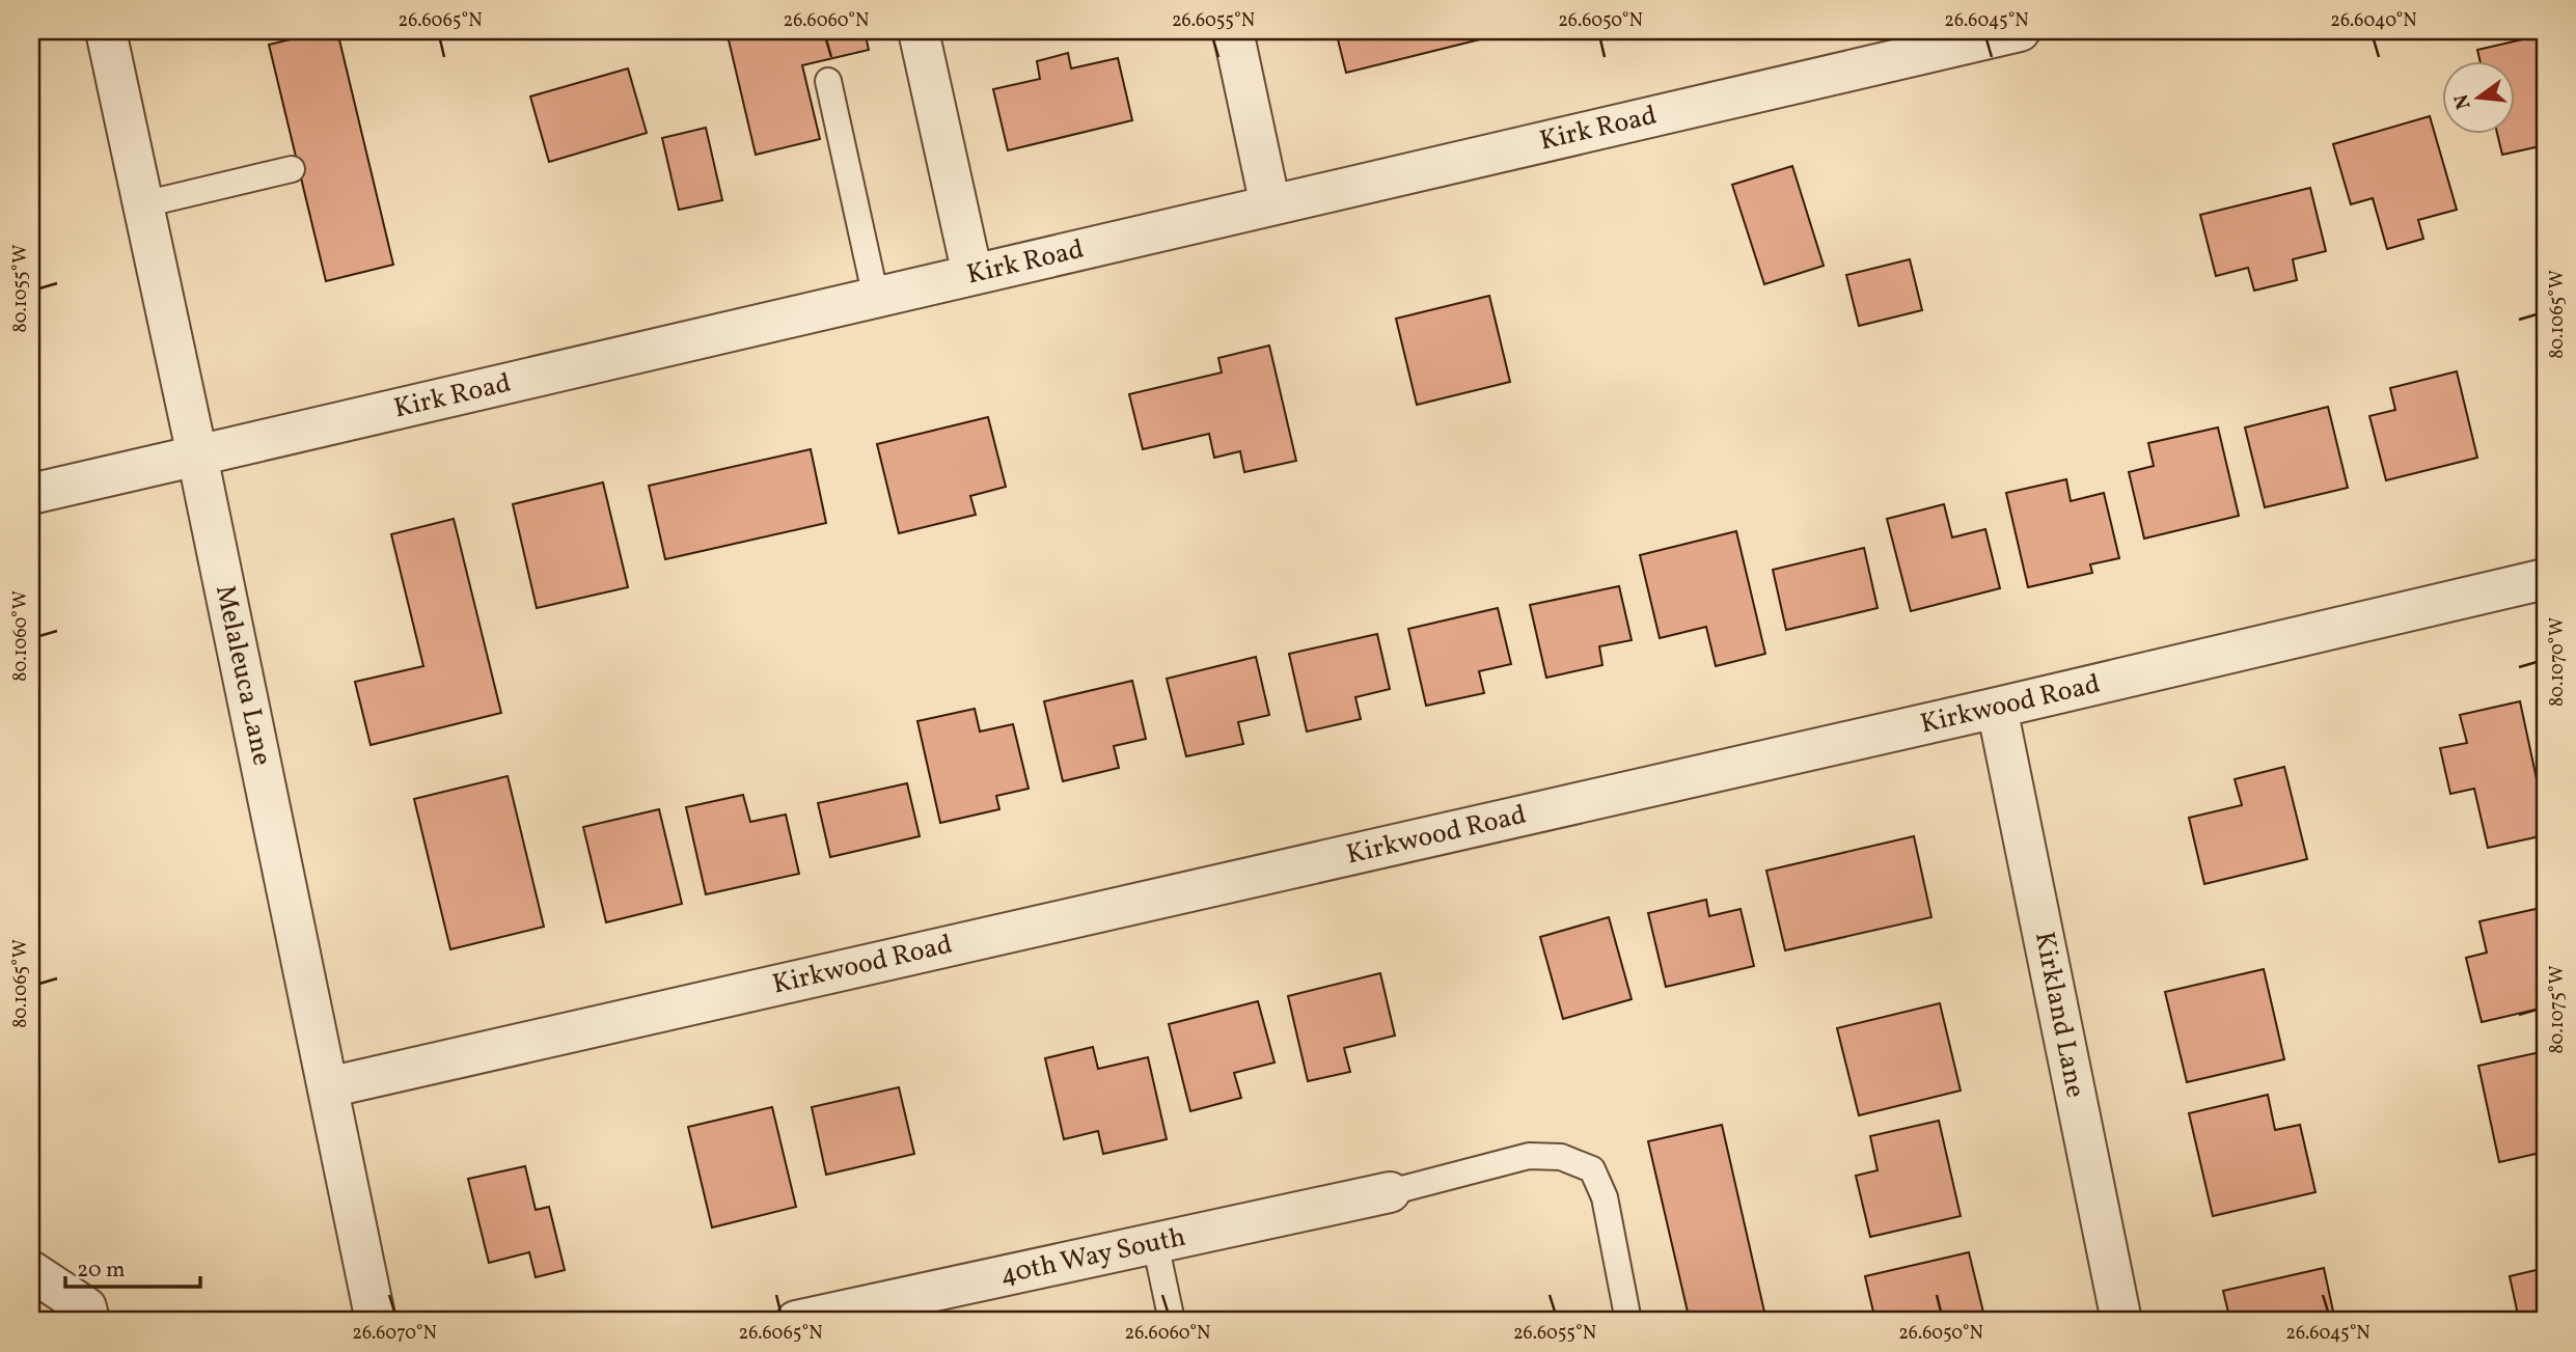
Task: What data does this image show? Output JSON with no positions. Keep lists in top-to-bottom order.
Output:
{
  "streets": {
    "street": [
      "Kirk Road",
      "Melaleuca Lane",
      "Kirkwood Road",
      "Kirkland Lane",
      "40th Way South"
    ]
  },
  "crossings": [
    ["Kirk Road", "Melaleuca Lane"],
    ["Melaleuca Lane", "Kirkwood Road"],
    ["Kirkwood Road", "Kirkland Lane"]
  ],
  "scale_bar": "20 m",
  "north": "left",
  "coordinates": [
    "26.6065°N",
    "26.6060°N",
    "26.6055°N",
    "26.6050°N",
    "26.6045°N",
    "26.6040°N",
    "80.1055°W",
    "80.1065°W",
    "80.1060°W",
    "80.1070°W",
    "80.1075°W",
    "26.6070°N"
  ]
}
